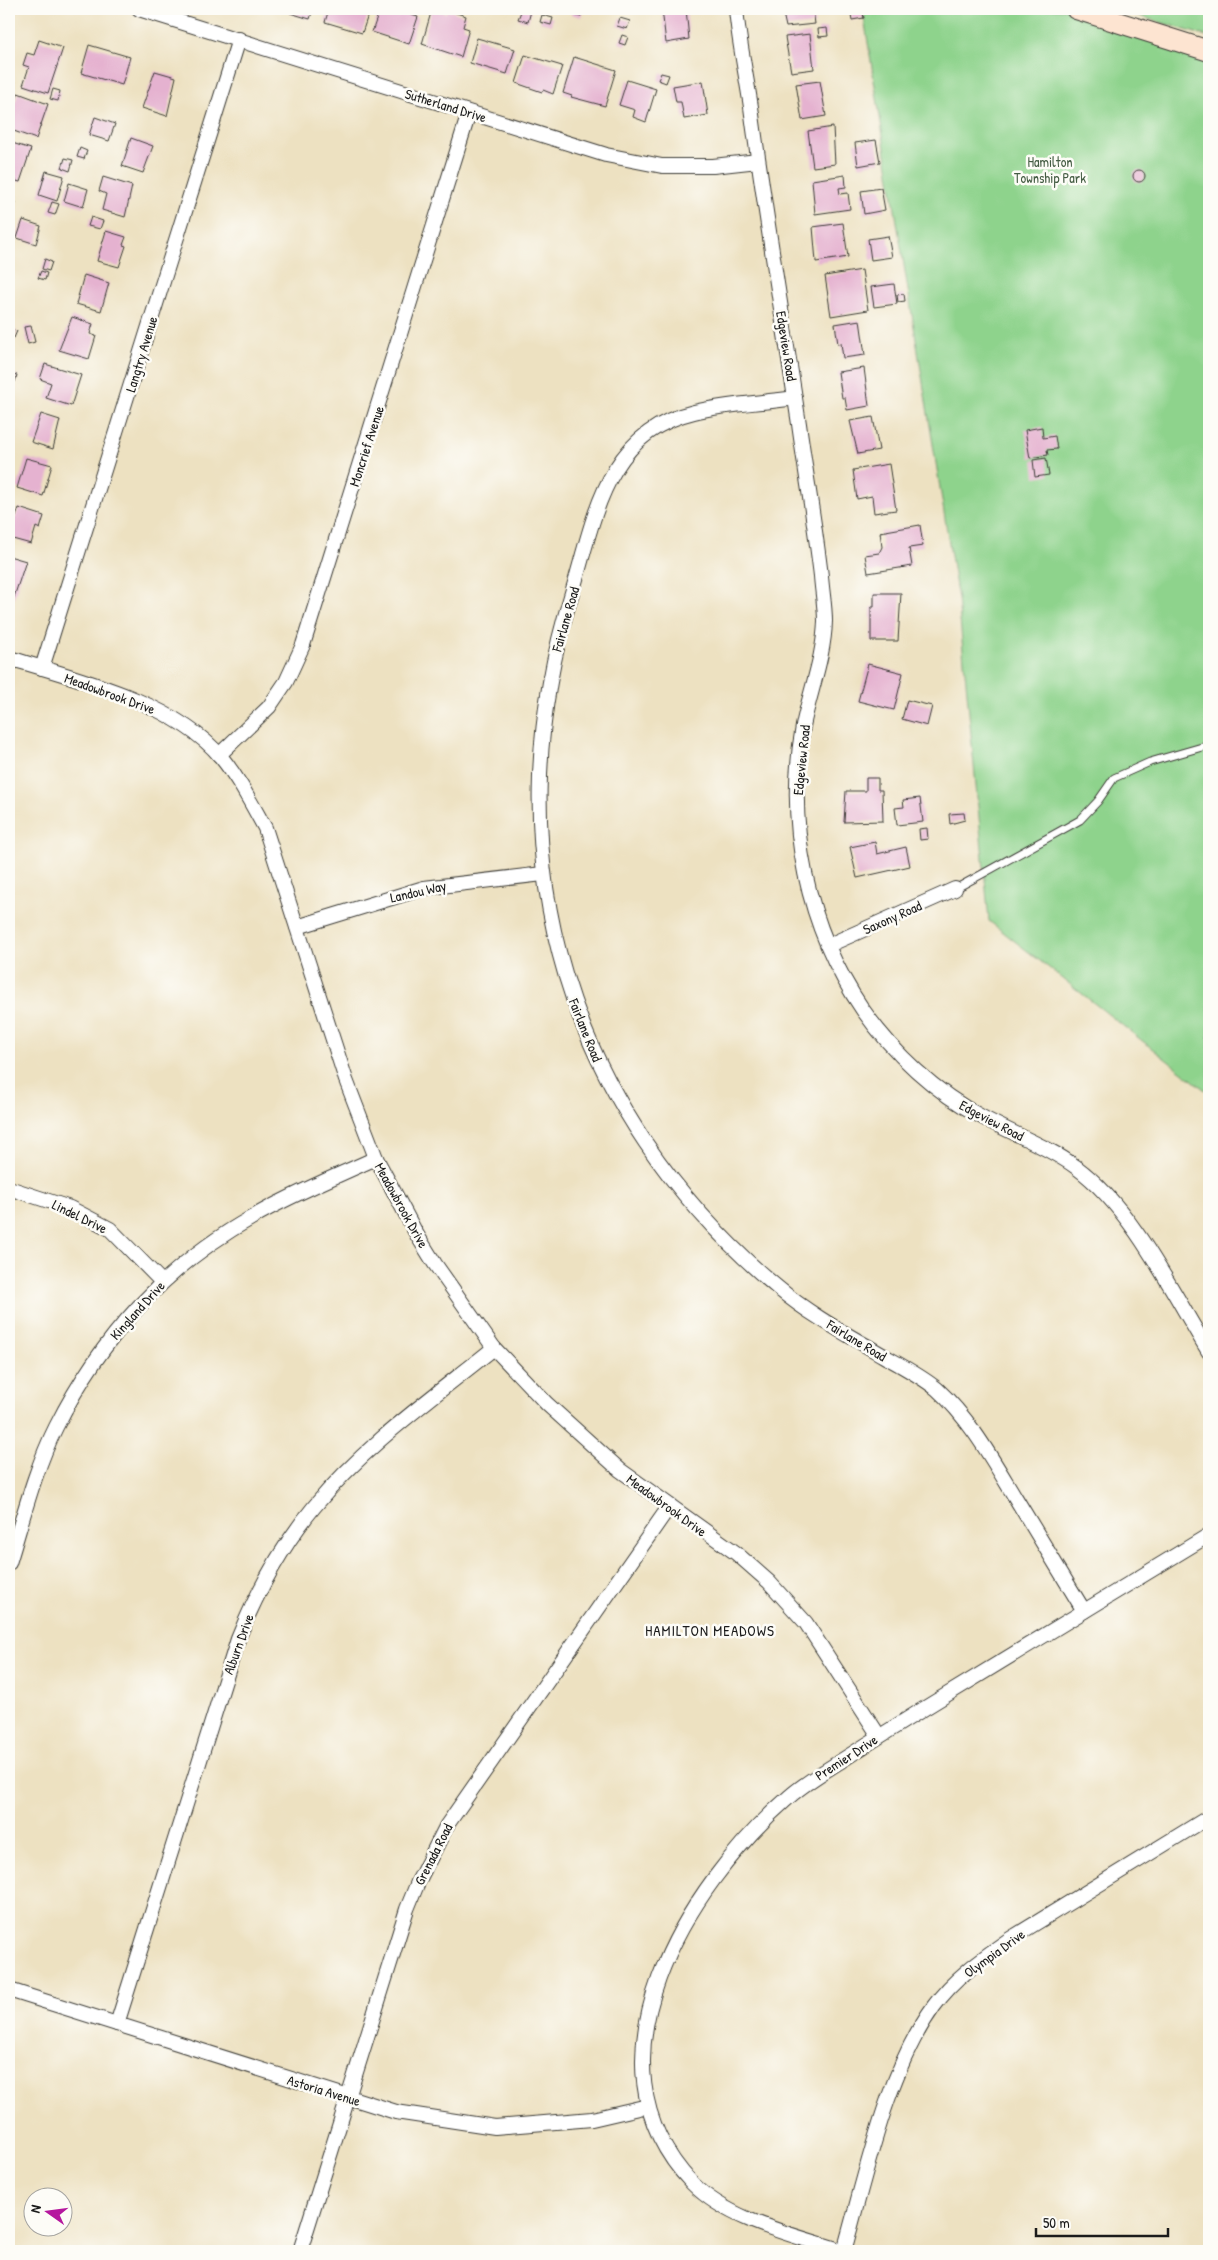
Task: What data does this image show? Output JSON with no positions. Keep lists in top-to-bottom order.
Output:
{
  "streets": {
    "street": [
      "Sutherland Drive",
      "Edgeview Road",
      "Langtry Avenue",
      "Moncrief Avenue",
      "Fairlane Road",
      "Meadowbrook Drive",
      "Landou Way",
      "Saxony Road",
      "Lindel Drive",
      "Kingland Drive",
      "Alburn Drive",
      "Premier Drive",
      "Grenada Road",
      "Olympia Drive",
      "Astoria Avenue"
    ]
  },
  "crossings": [
    ["Sutherland Drive", "Edgeview Road"],
    ["Sutherland Drive", "Langtry Avenue"],
    ["Sutherland Drive", "Moncrief Avenue"],
    ["Edgeview Road", "Fairlane Road"],
    ["Edgeview Road", "Saxony Road"],
    ["Langtry Avenue", "Meadowbrook Drive"],
    ["Moncrief Avenue", "Meadowbrook Drive"],
    ["Fairlane Road", "Landou Way"],
    ["Fairlane Road", "Premier Drive"],
    ["Meadowbrook Drive", "Landou Way"],
    ["Meadowbrook Drive", "Kingland Drive"],
    ["Meadowbrook Drive", "Alburn Drive"],
    ["Meadowbrook Drive", "Premier Drive"],
    ["Meadowbrook Drive", "Grenada Road"],
    ["Lindel Drive", "Kingland Drive"],
    ["Alburn Drive", "Astoria Avenue"],
    ["Premier Drive", "Olympia Drive"],
    ["Premier Drive", "Astoria Avenue"],
    ["Grenada Road", "Astoria Avenue"]
  ],
  "districts": ["HAMILTON MEADOWS"],
  "parks": ["Hamilton Township Park"],
  "scale_bar": "50 m",
  "north": "left"
}
